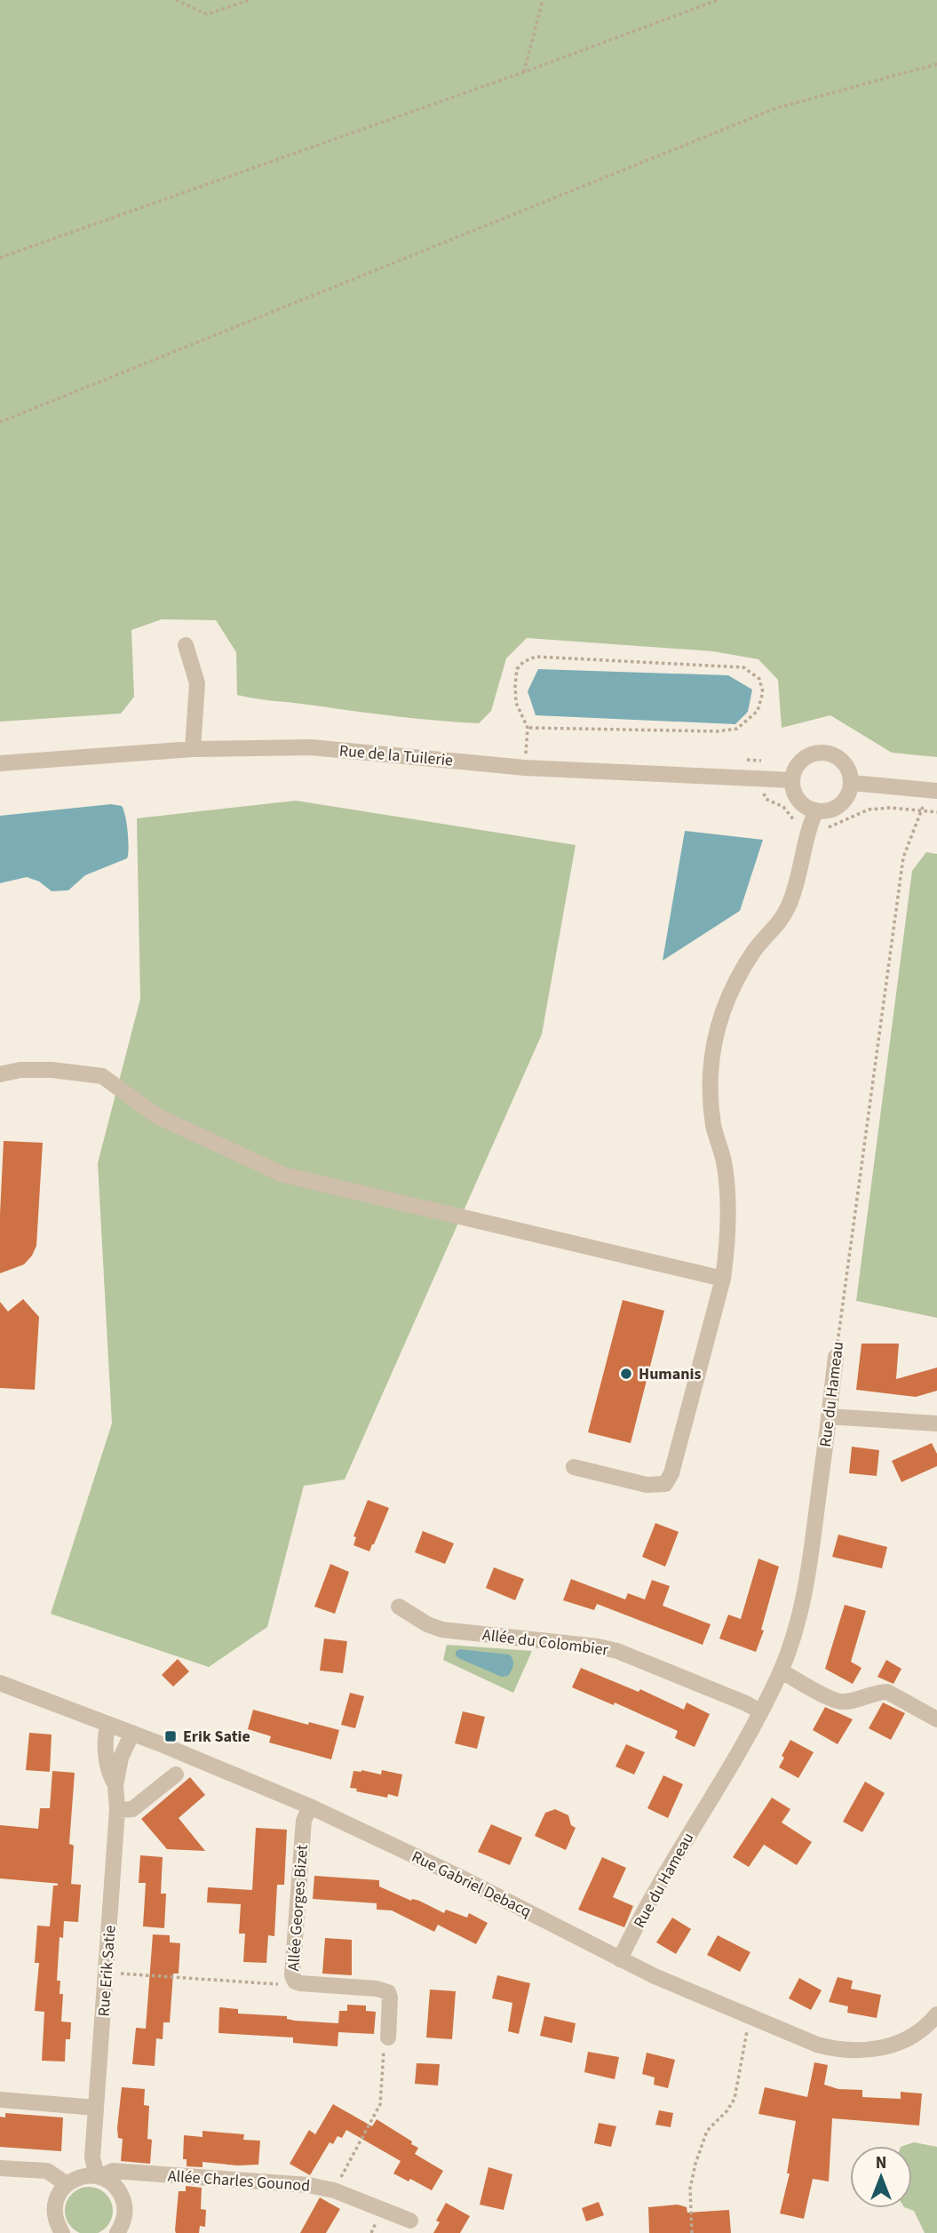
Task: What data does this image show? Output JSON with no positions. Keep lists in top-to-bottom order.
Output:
{
  "streets": {
    "street": [
      "Rue de la Tuilerie",
      "Rue du Hameau",
      "Allée du Colombier",
      "Rue Gabriel Debacq",
      "Allée Georges Bizet",
      "Rue Erik Satie",
      "Allée Charles Gounod"
    ]
  },
  "crossings": [
    ["Rue du Hameau", "Allée du Colombier"],
    ["Rue du Hameau", "Rue Gabriel Debacq"],
    ["Rue Gabriel Debacq", "Allée Georges Bizet"],
    ["Rue Gabriel Debacq", "Rue Erik Satie"],
    ["Rue Erik Satie", "Allée Charles Gounod"]
  ],
  "places": {
    "other": ["Humanis"],
    "transit": ["Erik Satie"]
  },
  "north": "top"
}
